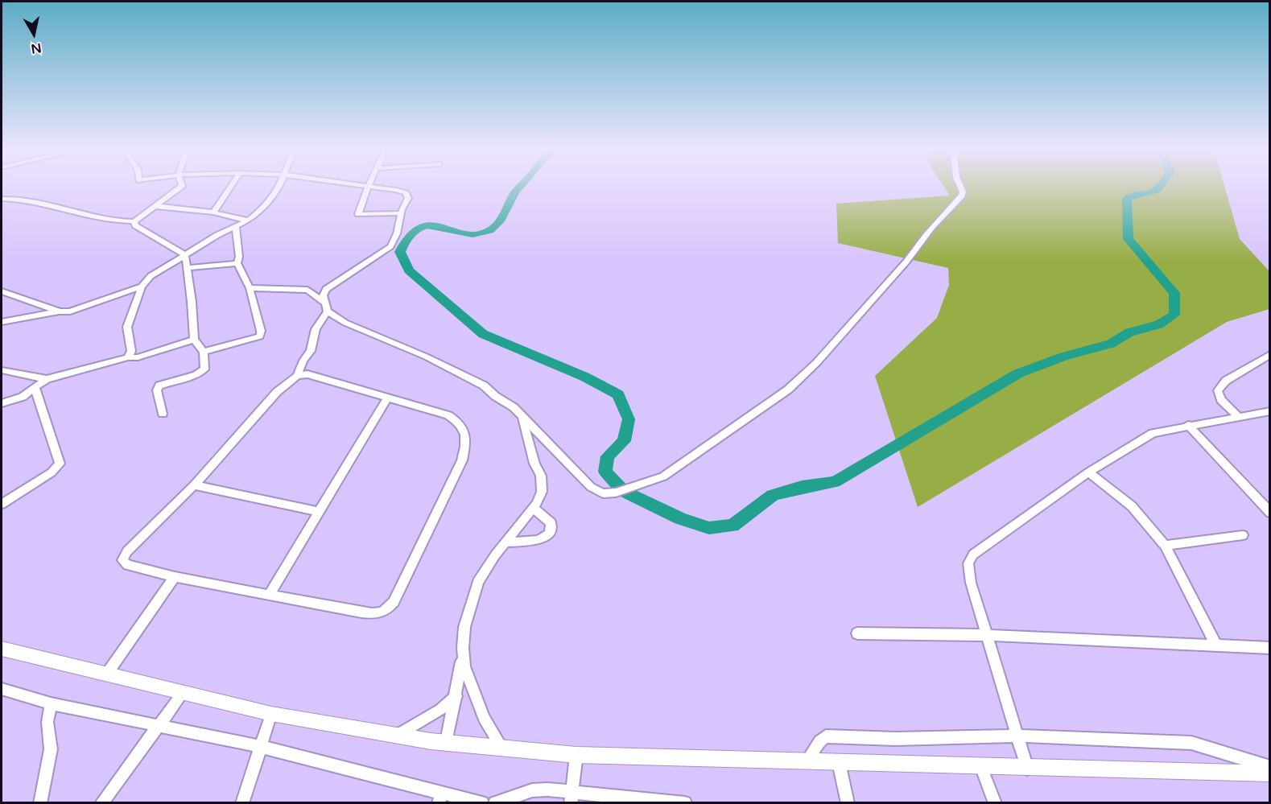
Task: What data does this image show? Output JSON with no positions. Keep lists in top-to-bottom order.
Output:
{
  "north": "bottom"
}
